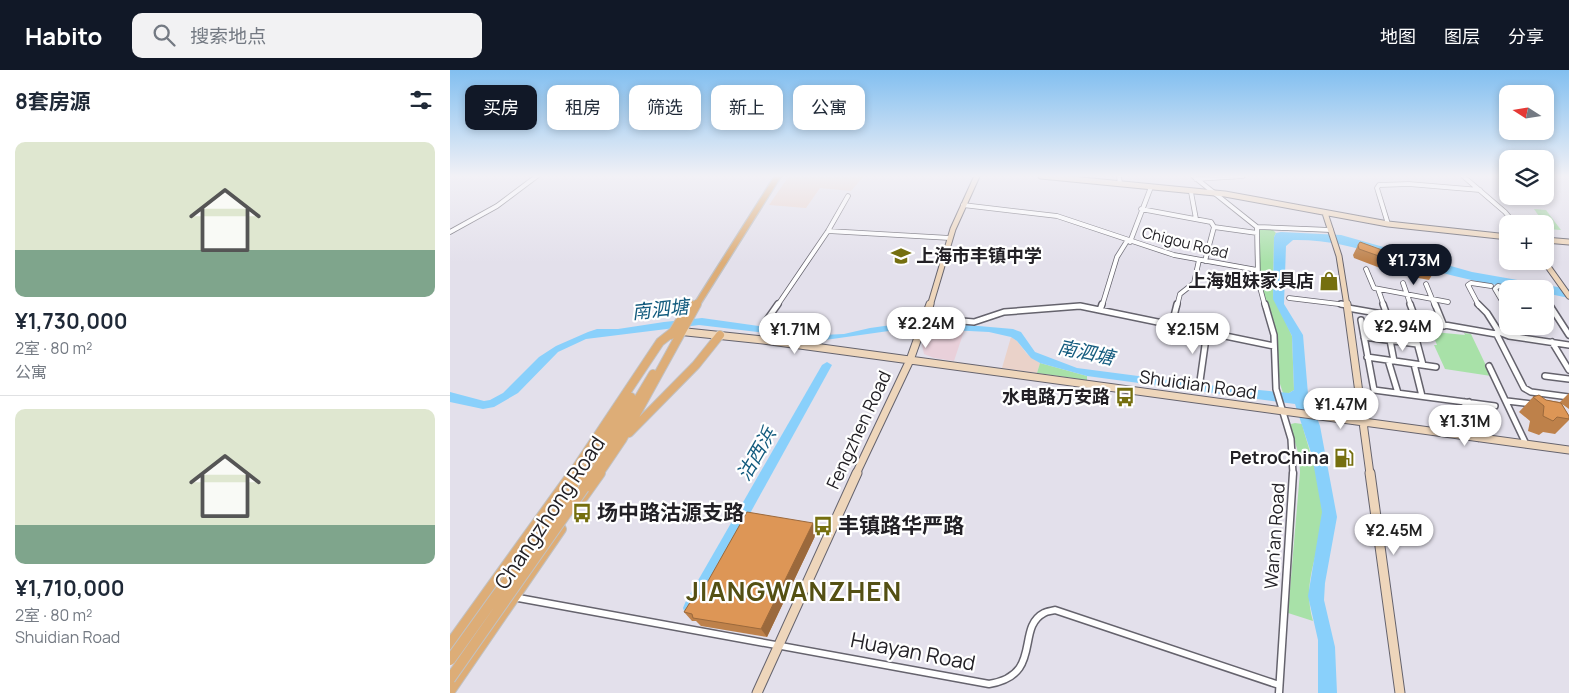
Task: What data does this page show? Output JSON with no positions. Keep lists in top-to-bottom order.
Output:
{
  "streets": {
    "main road": ["Changzhong Road"],
    "street": [
      "Chigou Road",
      "Shuidian Road",
      "Fengzhen Road",
      "Wan'an Road",
      "Huayan Road"
    ]
  },
  "crossings": [
    ["Chigou Road", "Fengzhen Road"],
    ["Chigou Road", "Wan'an Road"],
    ["Shuidian Road", "Fengzhen Road"],
    ["Shuidian Road", "Changzhong Road"],
    ["Shuidian Road", "Wan'an Road"],
    ["Fengzhen Road", "Huayan Road"],
    ["Changzhong Road", "Huayan Road"],
    ["Wan'an Road", "Huayan Road"]
  ],
  "districts": ["JIANGWANZHEN"],
  "water": ["南泗塘", "沽西浜"],
  "places": {
    "school or university": ["上海市丰镇中学"],
    "shop": ["上海姐妹家具店"],
    "bus stop": ["水电路万安路", "场中路沽源支路", "丰镇路华严路"],
    "fuel station": ["PetroChina"]
  },
  "north": "left",
  "page": {
    "header": "Habito",
    "search": "搜索地点",
    "nav": ["地图", "图层", "分享"],
    "heading": "8套房源",
    "map_buttons": ["+", "−"],
    "chip": [
      "买房",
      "租房",
      "筛选",
      "新上",
      "公寓"
    ],
    "list": [
      {
        "name": "¥1,730,000",
        "note": "2室 · 80 m² · 公寓"
      },
      {
        "name": "¥1,710,000",
        "note": "2室 · 80 m² · Shuidian Road"
      }
    ],
    "price": [
      "¥1.73M",
      "¥2.24M",
      "¥2.94M",
      "¥1.71M",
      "¥2.15M",
      "¥1.47M",
      "¥1.31M",
      "¥2.45M"
    ]
  }
}
